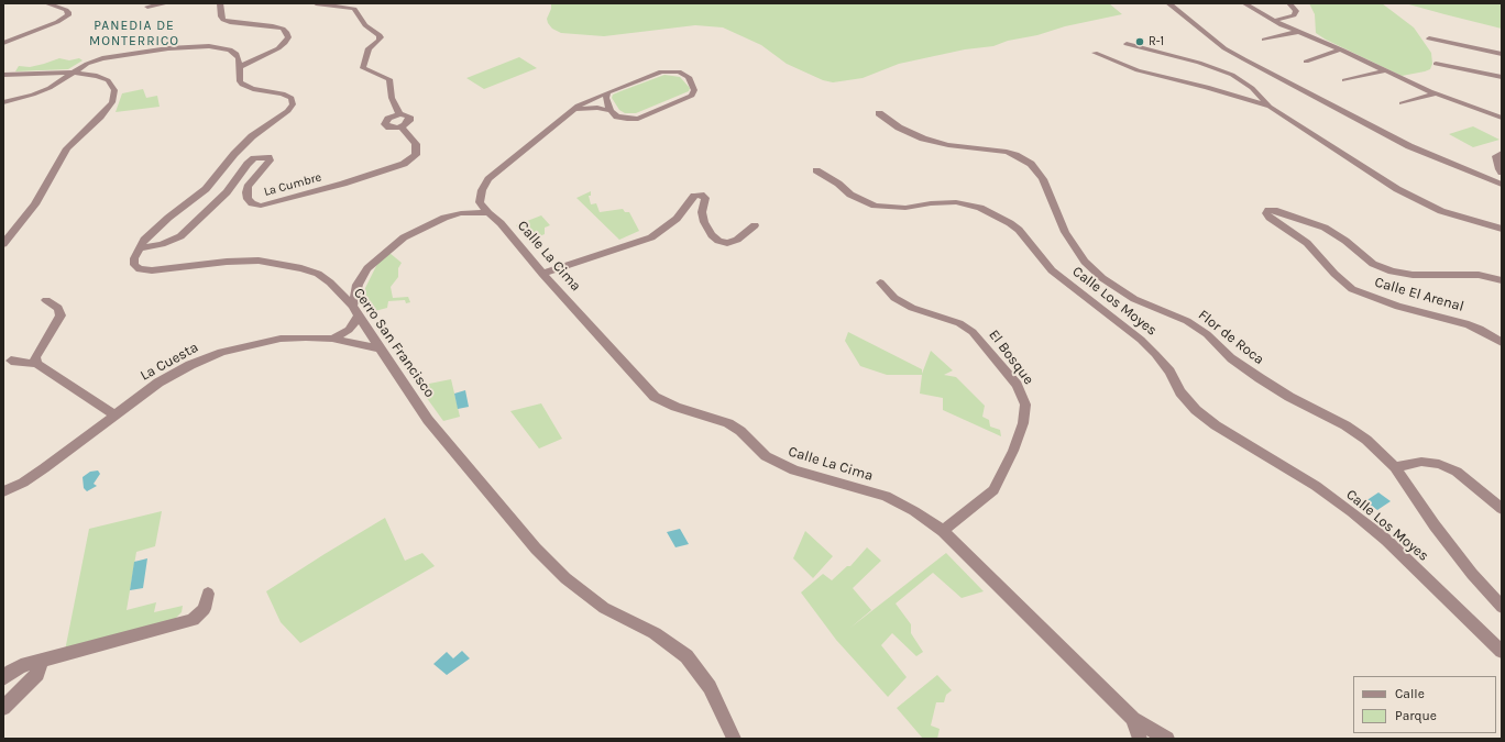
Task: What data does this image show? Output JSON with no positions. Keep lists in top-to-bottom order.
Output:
{
  "streets": {
    "street": [
      "La Cumbre",
      "Calle La Cima",
      "Calle El Arenal",
      "Calle Los Moyes",
      "Flor de Roca",
      "Cerro San Francisco",
      "El Bosque",
      "La Cuesta"
    ]
  },
  "crossings": [
    ["La Cumbre", "Cerro San Francisco"],
    ["Calle La Cima", "El Bosque"],
    ["Cerro San Francisco", "La Cuesta"]
  ],
  "districts": ["PANEDIA DE MONTERRICO"],
  "places": ["R-1"],
  "legend": ["Calle", "Parque"]
}
